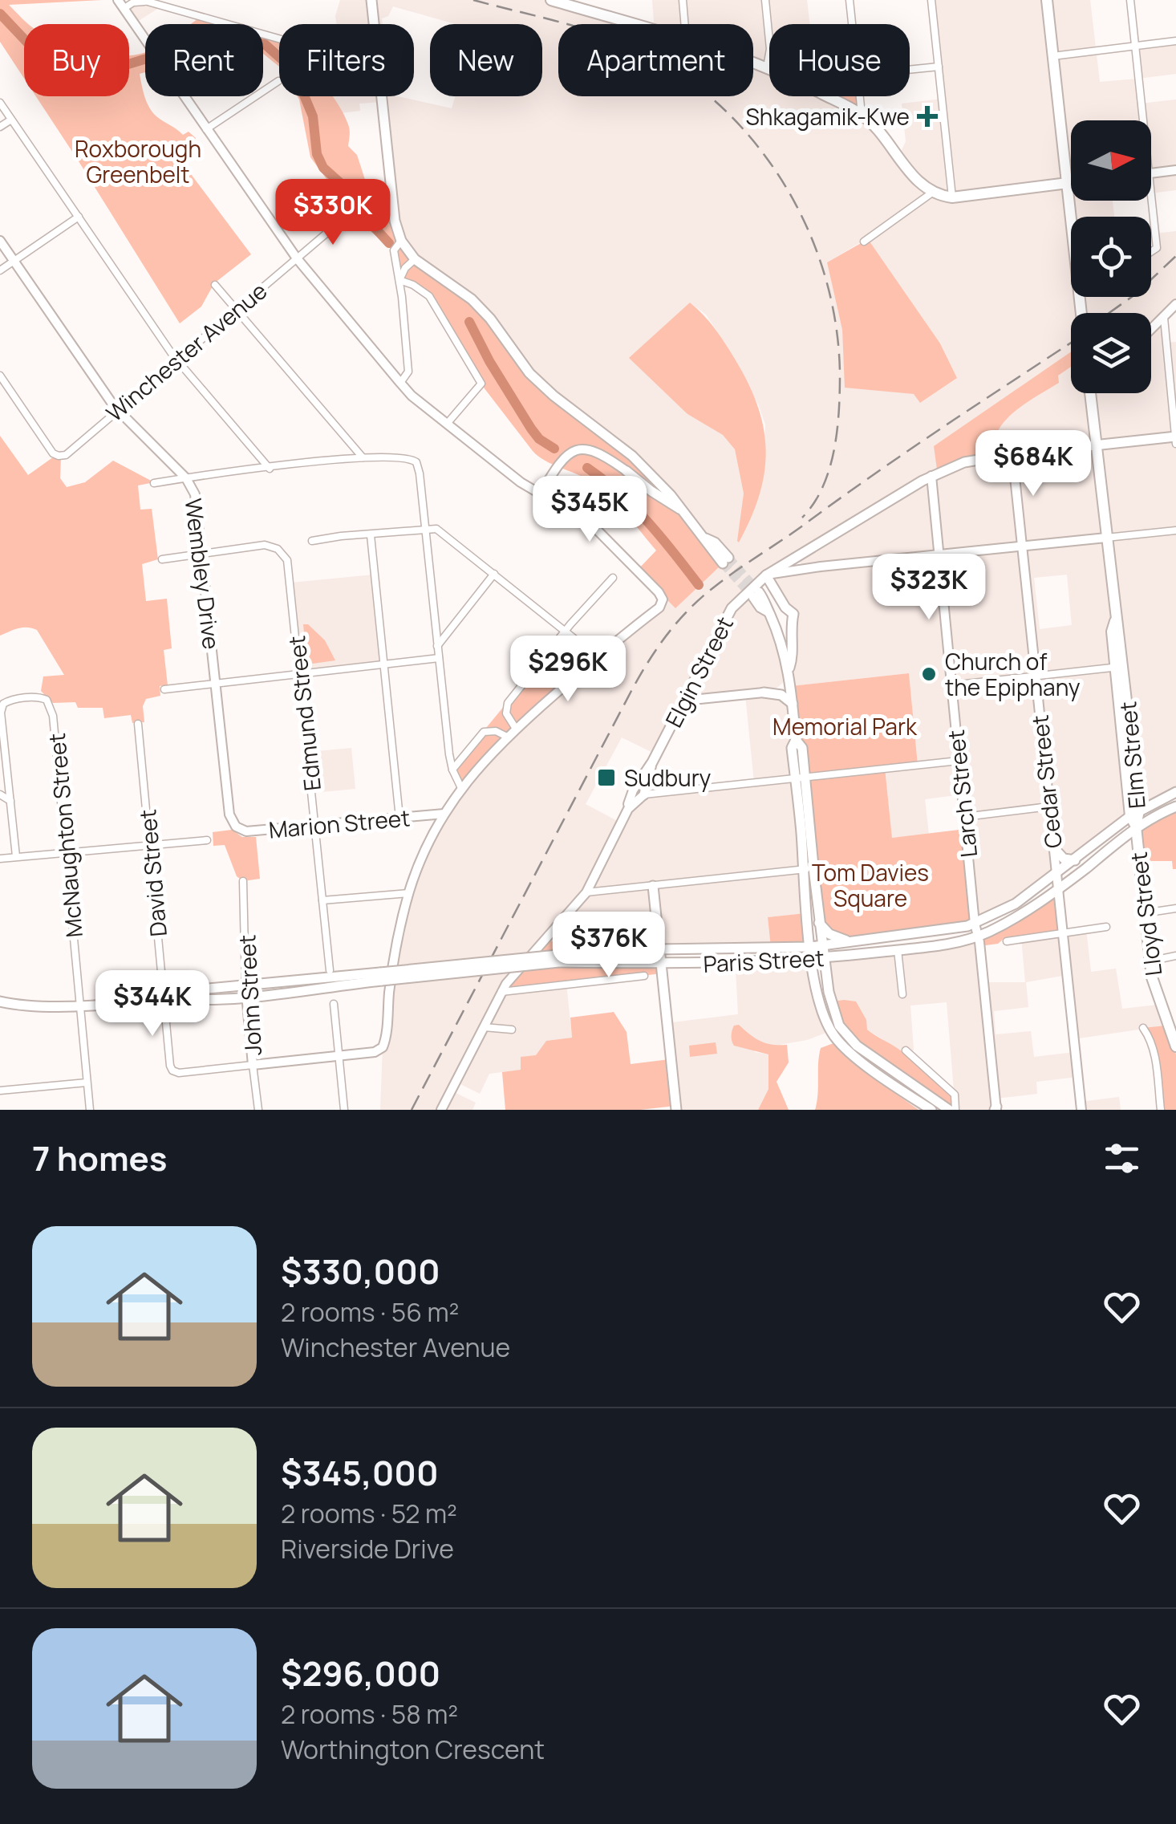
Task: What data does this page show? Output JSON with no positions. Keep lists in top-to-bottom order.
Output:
{
  "streets": {
    "main road": [
      "Elgin Street",
      "Elm Street",
      "Lloyd Street",
      "Paris Street"
    ],
    "street": [
      "Winchester Avenue",
      "Wembley Drive",
      "Edmund Street",
      "Cedar Street",
      "Larch Street",
      "Marion Street",
      "McNaughton Street",
      "David Street",
      "John Street"
    ]
  },
  "crossings": [
    ["Winchester Avenue", "Wembley Drive"],
    ["Wembley Drive", "Edmund Street"],
    ["Wembley Drive", "Marion Street"],
    ["Elgin Street", "Elm Street"],
    ["Elgin Street", "Cedar Street"],
    ["Elgin Street", "Larch Street"],
    ["Edmund Street", "Marion Street"],
    ["Elm Street", "Lloyd Street"],
    ["Elm Street", "Paris Street"],
    ["Cedar Street", "Paris Street"],
    ["Larch Street", "Paris Street"],
    ["McNaughton Street", "Paris Street"],
    ["David Street", "Paris Street"],
    ["David Street", "John Street"],
    ["Lloyd Street", "Paris Street"],
    ["Paris Street", "John Street"]
  ],
  "parks": ["Roxborough Greenbelt", "Memorial Park", "Tom Davies Square"],
  "places": {
    "health": ["Shkagamik-Kwe"],
    "other": ["Church of the Epiphany"],
    "transit": ["Sudbury"]
  },
  "north": "right",
  "page": {
    "chip": [
      "Buy",
      "Rent",
      "Filters",
      "New",
      "Apartment",
      "House"
    ],
    "price": [
      "$330K",
      "$684K",
      "$345K",
      "$323K",
      "$296K",
      "$376K",
      "$344K"
    ],
    "heading": "7 homes",
    "list": [
      {
        "name": "$330,000",
        "note": "2 rooms · 56 m² · Winchester Avenue"
      },
      {
        "name": "$345,000",
        "note": "2 rooms · 52 m² · Riverside Drive"
      },
      {
        "name": "$296,000",
        "note": "2 rooms · 58 m² · Worthington Crescent"
      }
    ]
  }
}
